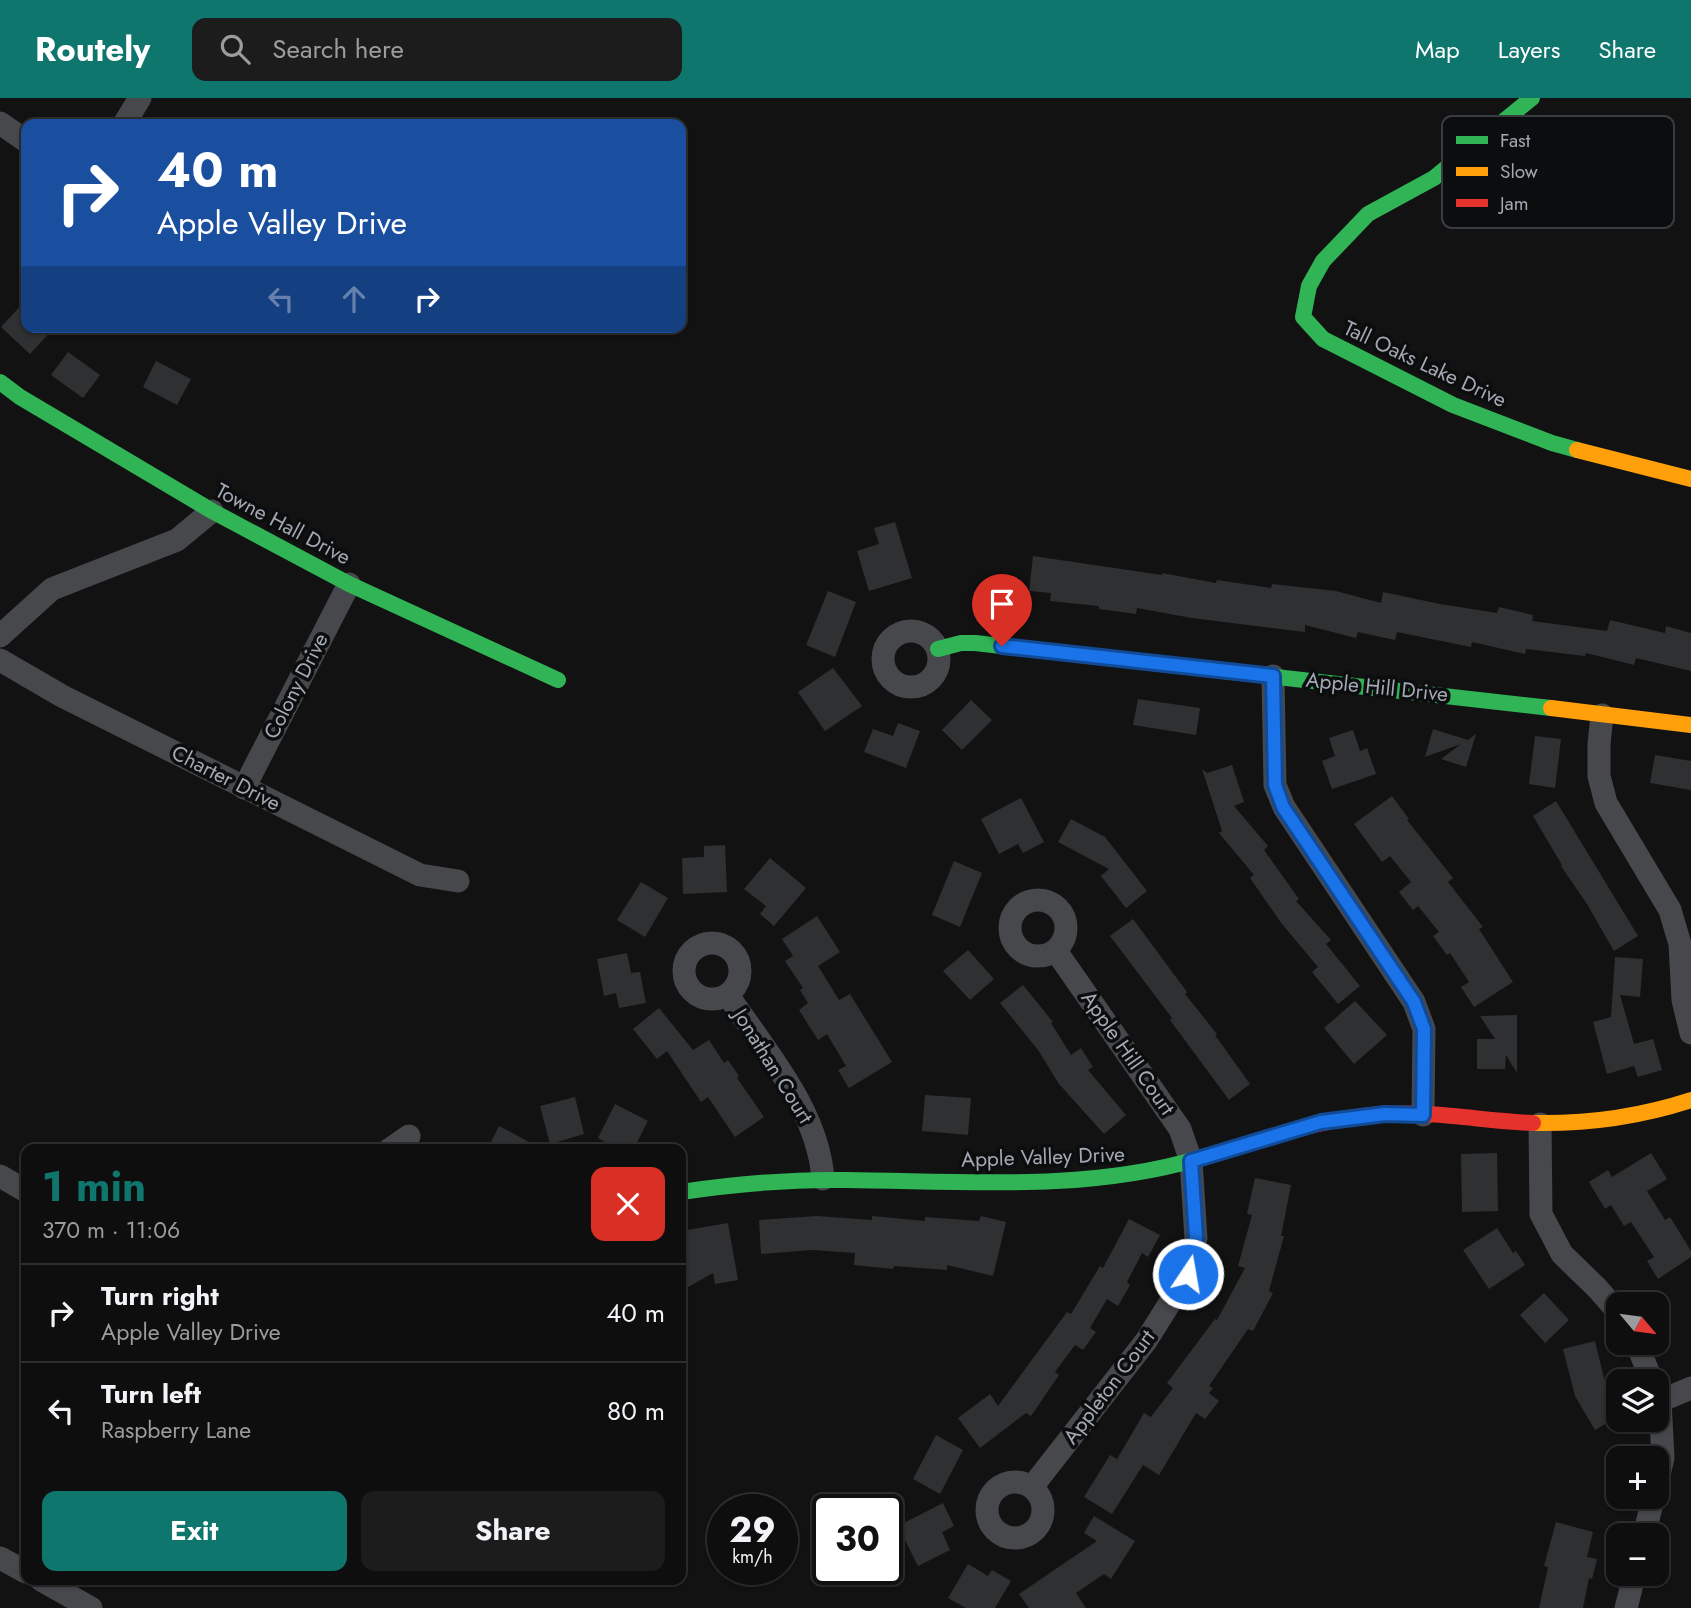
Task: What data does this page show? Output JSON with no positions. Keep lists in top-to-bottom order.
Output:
{
  "streets": {
    "street": [
      "Tall Oaks Lake Drive",
      "Towne Hall Drive",
      "Colony Drive",
      "Apple Hill Drive",
      "Charter Drive",
      "Apple Hill Court",
      "Jonathan Court",
      "Apple Valley Drive",
      "Appleton Court"
    ]
  },
  "crossings": [
    ["Towne Hall Drive", "Colony Drive"],
    ["Colony Drive", "Charter Drive"],
    ["Apple Hill Court", "Apple Valley Drive"],
    ["Apple Hill Court", "Appleton Court"],
    ["Jonathan Court", "Apple Valley Drive"],
    ["Apple Valley Drive", "Appleton Court"]
  ],
  "legend": ["Fast", "Slow", "Jam"],
  "north": "bottom right",
  "page": {
    "header": "Routely",
    "search": "Search here",
    "nav": ["Map", "Layers", "Share"],
    "turn": ["40 m", "Apple Valley Drive"],
    "heading": ["1 min", "370 m · 11:06"],
    "list": [
      {
        "name": "Turn right",
        "note": "Apple Valley Drive",
        "value": "40 m"
      },
      {
        "name": "Turn left",
        "note": "Raspberry Lane",
        "value": "80 m"
      }
    ],
    "map_buttons": ["+", "−"],
    "buttons": ["Exit", "Share"],
    "speed": "29 km/h",
    "limit": "30"
  }
}
